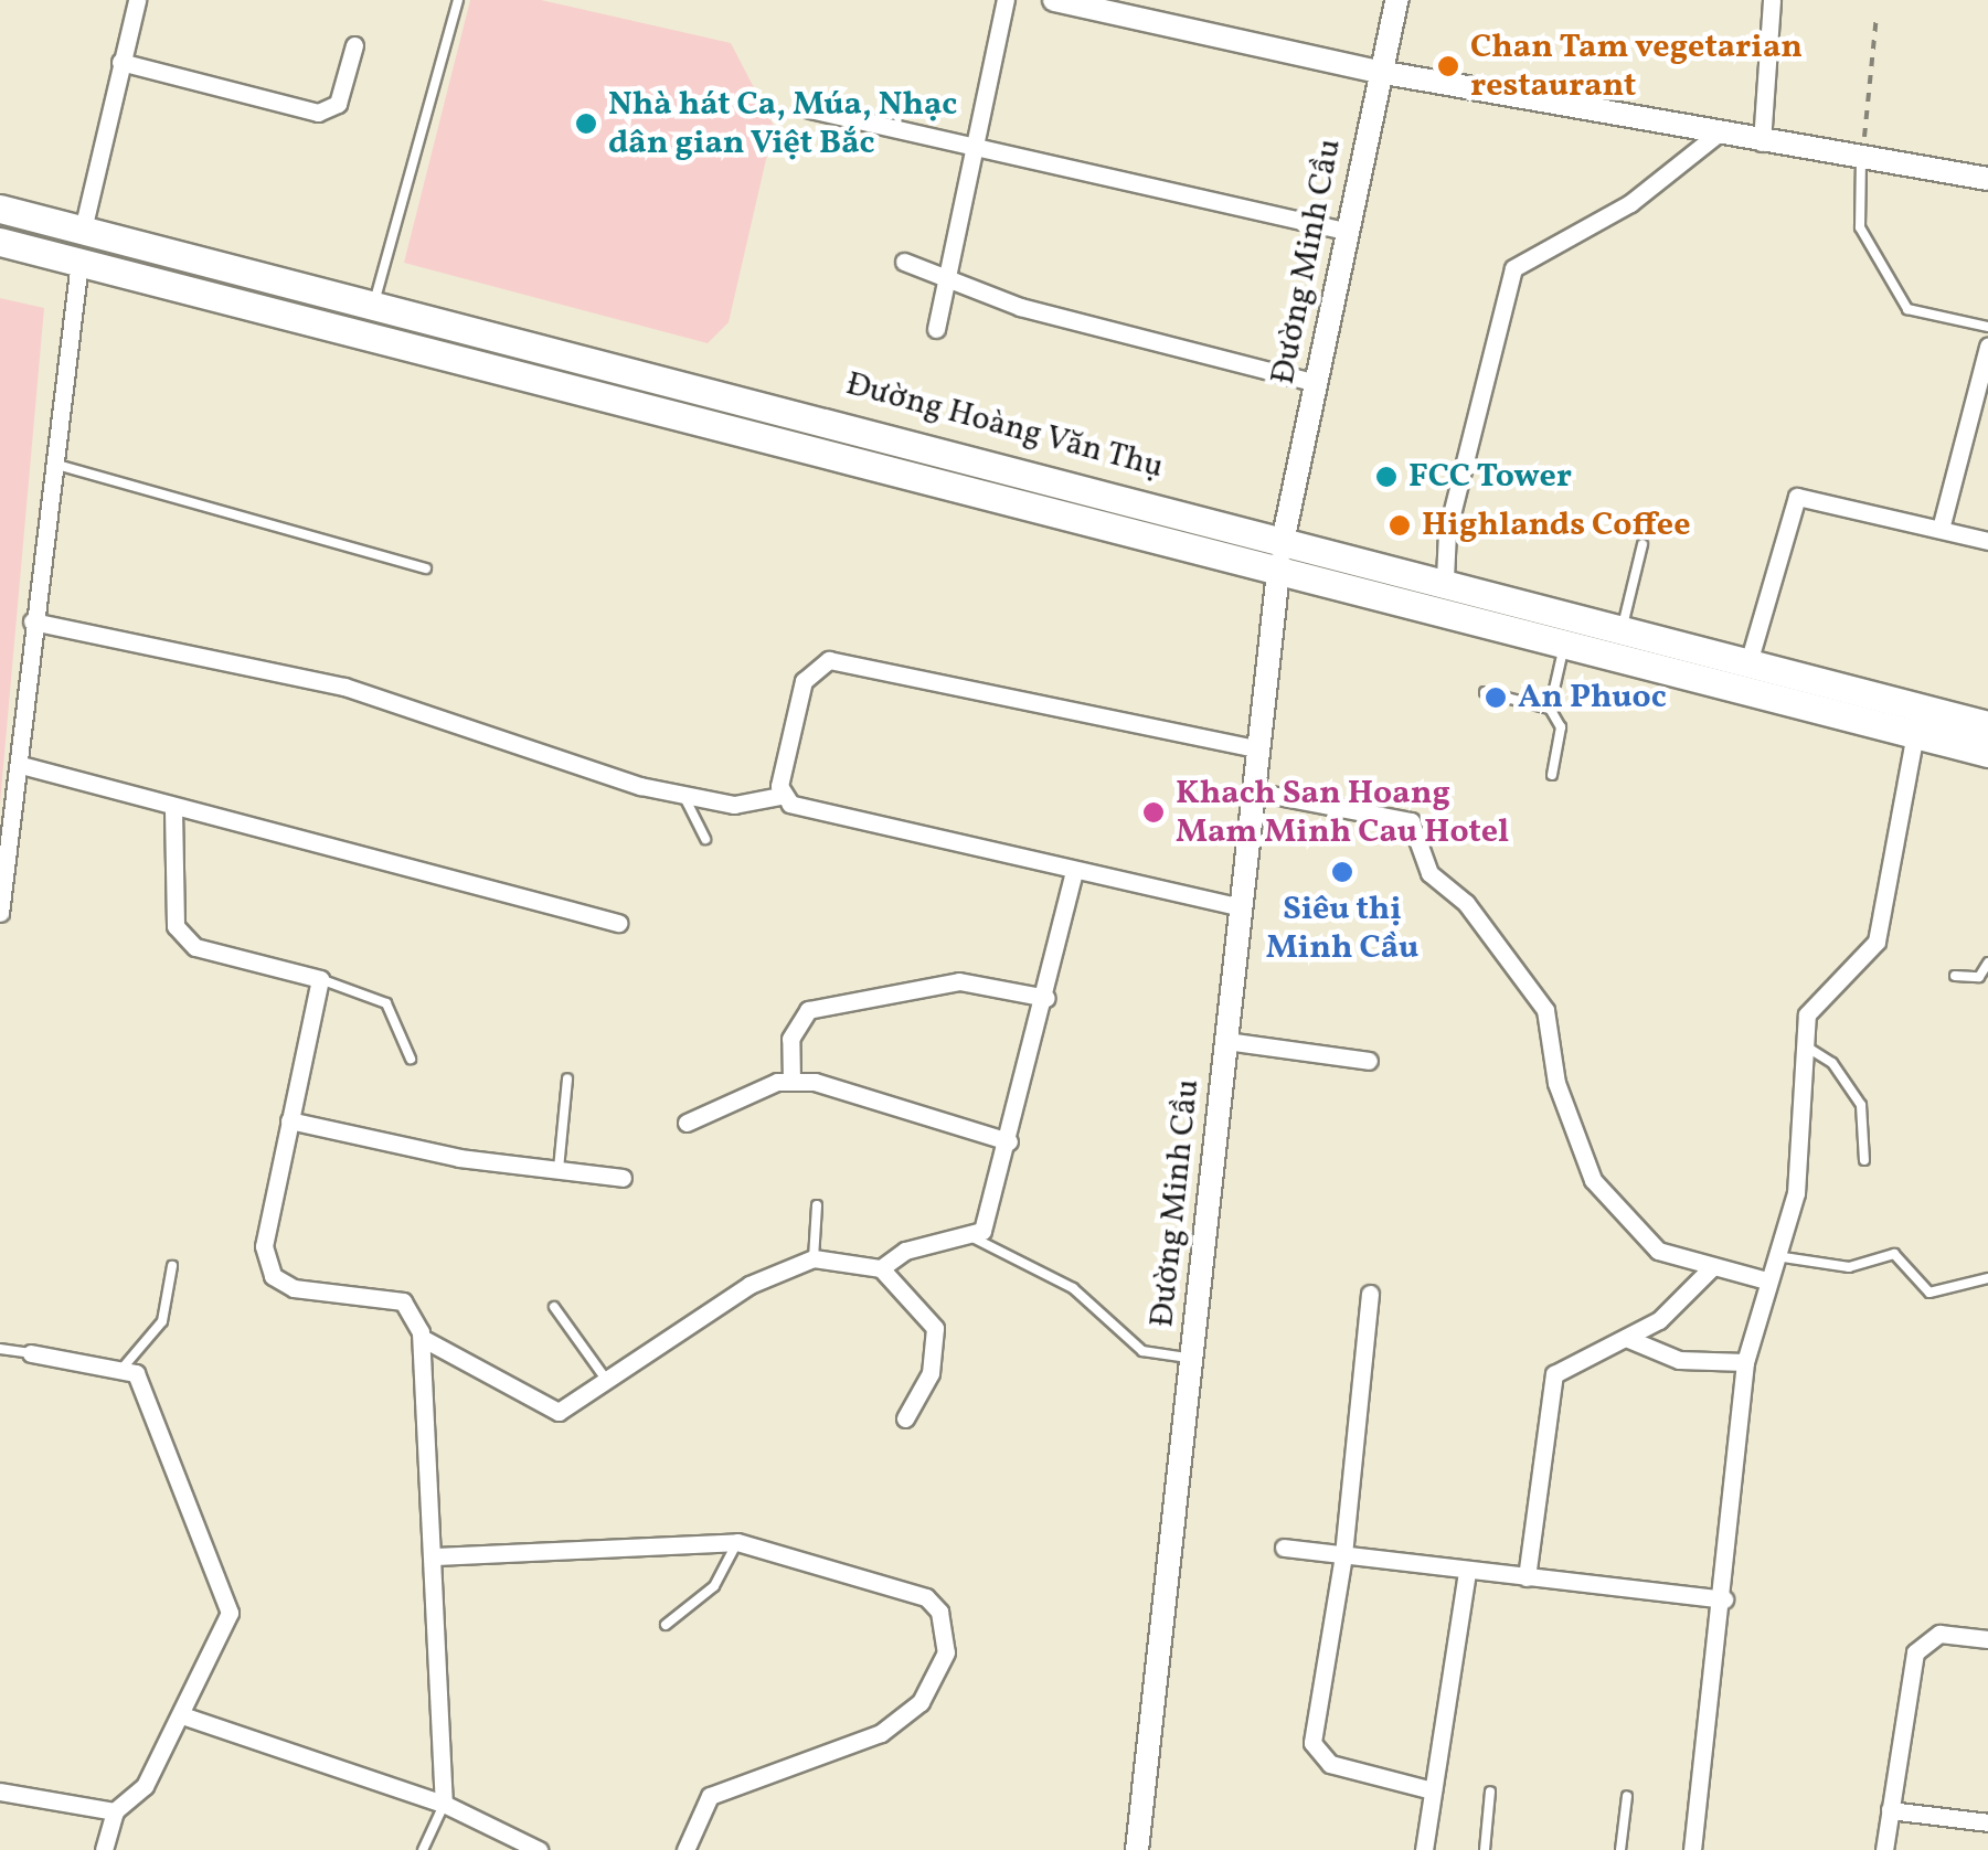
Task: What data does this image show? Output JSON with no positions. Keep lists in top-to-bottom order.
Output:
{
  "streets": {
    "main road": ["Đường Hoàng Văn Thụ"],
    "street": ["Đường Minh Cầu"]
  },
  "crossings": [
    ["Đường Minh Cầu", "Đường Hoàng Văn Thụ"]
  ],
  "places": [
    "Chan Tam vegetarian restaurant",
    "Nhà hát Ca, Múa, Nhạc dân gian Việt Bắc",
    "FCC Tower",
    "Highlands Coffee",
    "An Phuoc",
    "Khach San Hoang Mam Minh Cau Hotel",
    "Siêu thị Minh Cầu"
  ]
}
